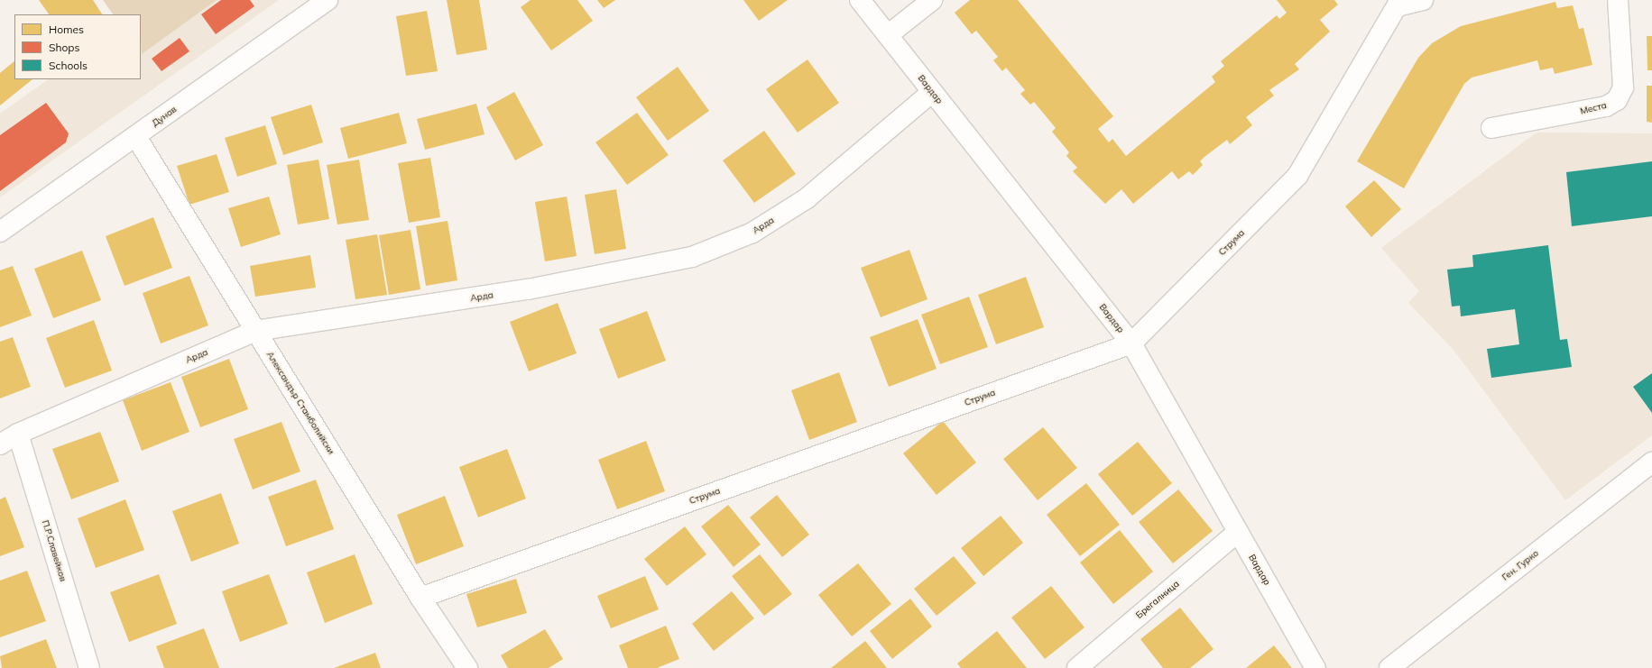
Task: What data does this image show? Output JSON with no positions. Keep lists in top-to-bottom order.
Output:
{
  "streets": {
    "street": [
      "Вардар",
      "Места",
      "Дунав",
      "Арда",
      "Струма",
      "Александър Стамболийски",
      "П.Р.Славейков",
      "Ген. Гурко",
      "Брегалница"
    ]
  },
  "crossings": [
    ["Вардар", "Арда"],
    ["Вардар", "Струма"],
    ["Вардар", "Брегалница"],
    ["Дунав", "Александър Стамболийски"],
    ["Арда", "Александър Стамболийски"],
    ["Арда", "П.Р.Славейков"],
    ["Струма", "Александър Стамболийски"]
  ],
  "legend": ["Homes", "Shops", "Schools"]
}
